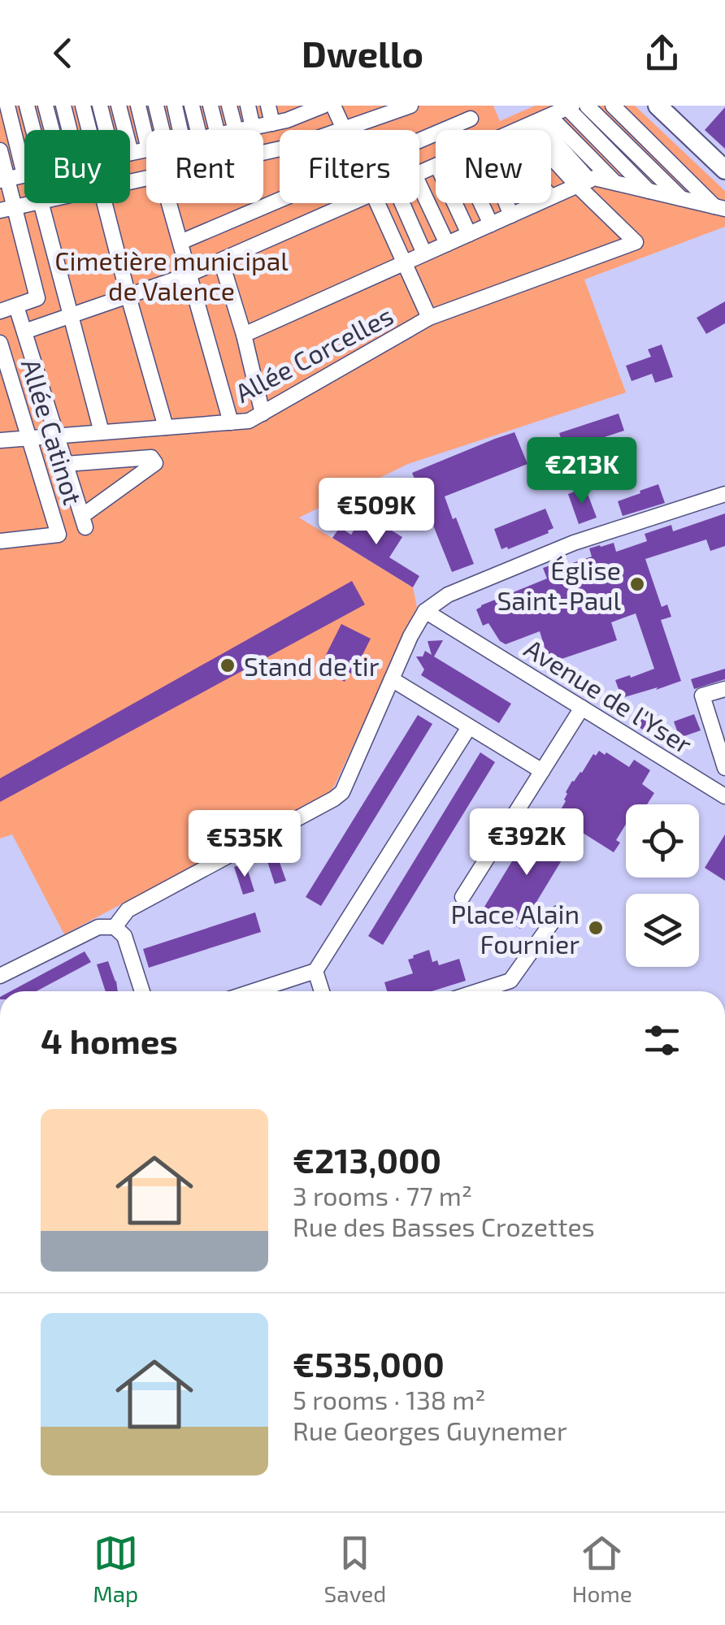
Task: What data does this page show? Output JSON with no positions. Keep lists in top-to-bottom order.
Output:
{
  "streets": {
    "street": ["Allée Corcelles", "Allée Catinot", "Avenue de l'Yser"]
  },
  "crossings": [
    ["Allée Corcelles", "Allée Catinot"]
  ],
  "parks": ["Cimetière municipal de Valence"],
  "places": ["Église Saint-Paul", "Stand de tir", "Place Alain Fournier"],
  "page": {
    "header": "Dwello",
    "chip": [
      "Buy",
      "Rent",
      "Filters",
      "New"
    ],
    "price": [
      "€213K",
      "€509K",
      "€392K",
      "€535K"
    ],
    "heading": "4 homes",
    "list": [
      {
        "name": "€213,000",
        "note": "3 rooms · 77 m² · Rue des Basses Crozettes"
      },
      {
        "name": "€535,000",
        "note": "5 rooms · 138 m² · Rue Georges Guynemer"
      }
    ],
    "tabs": ["Map", "Saved", "Home"]
  }
}
